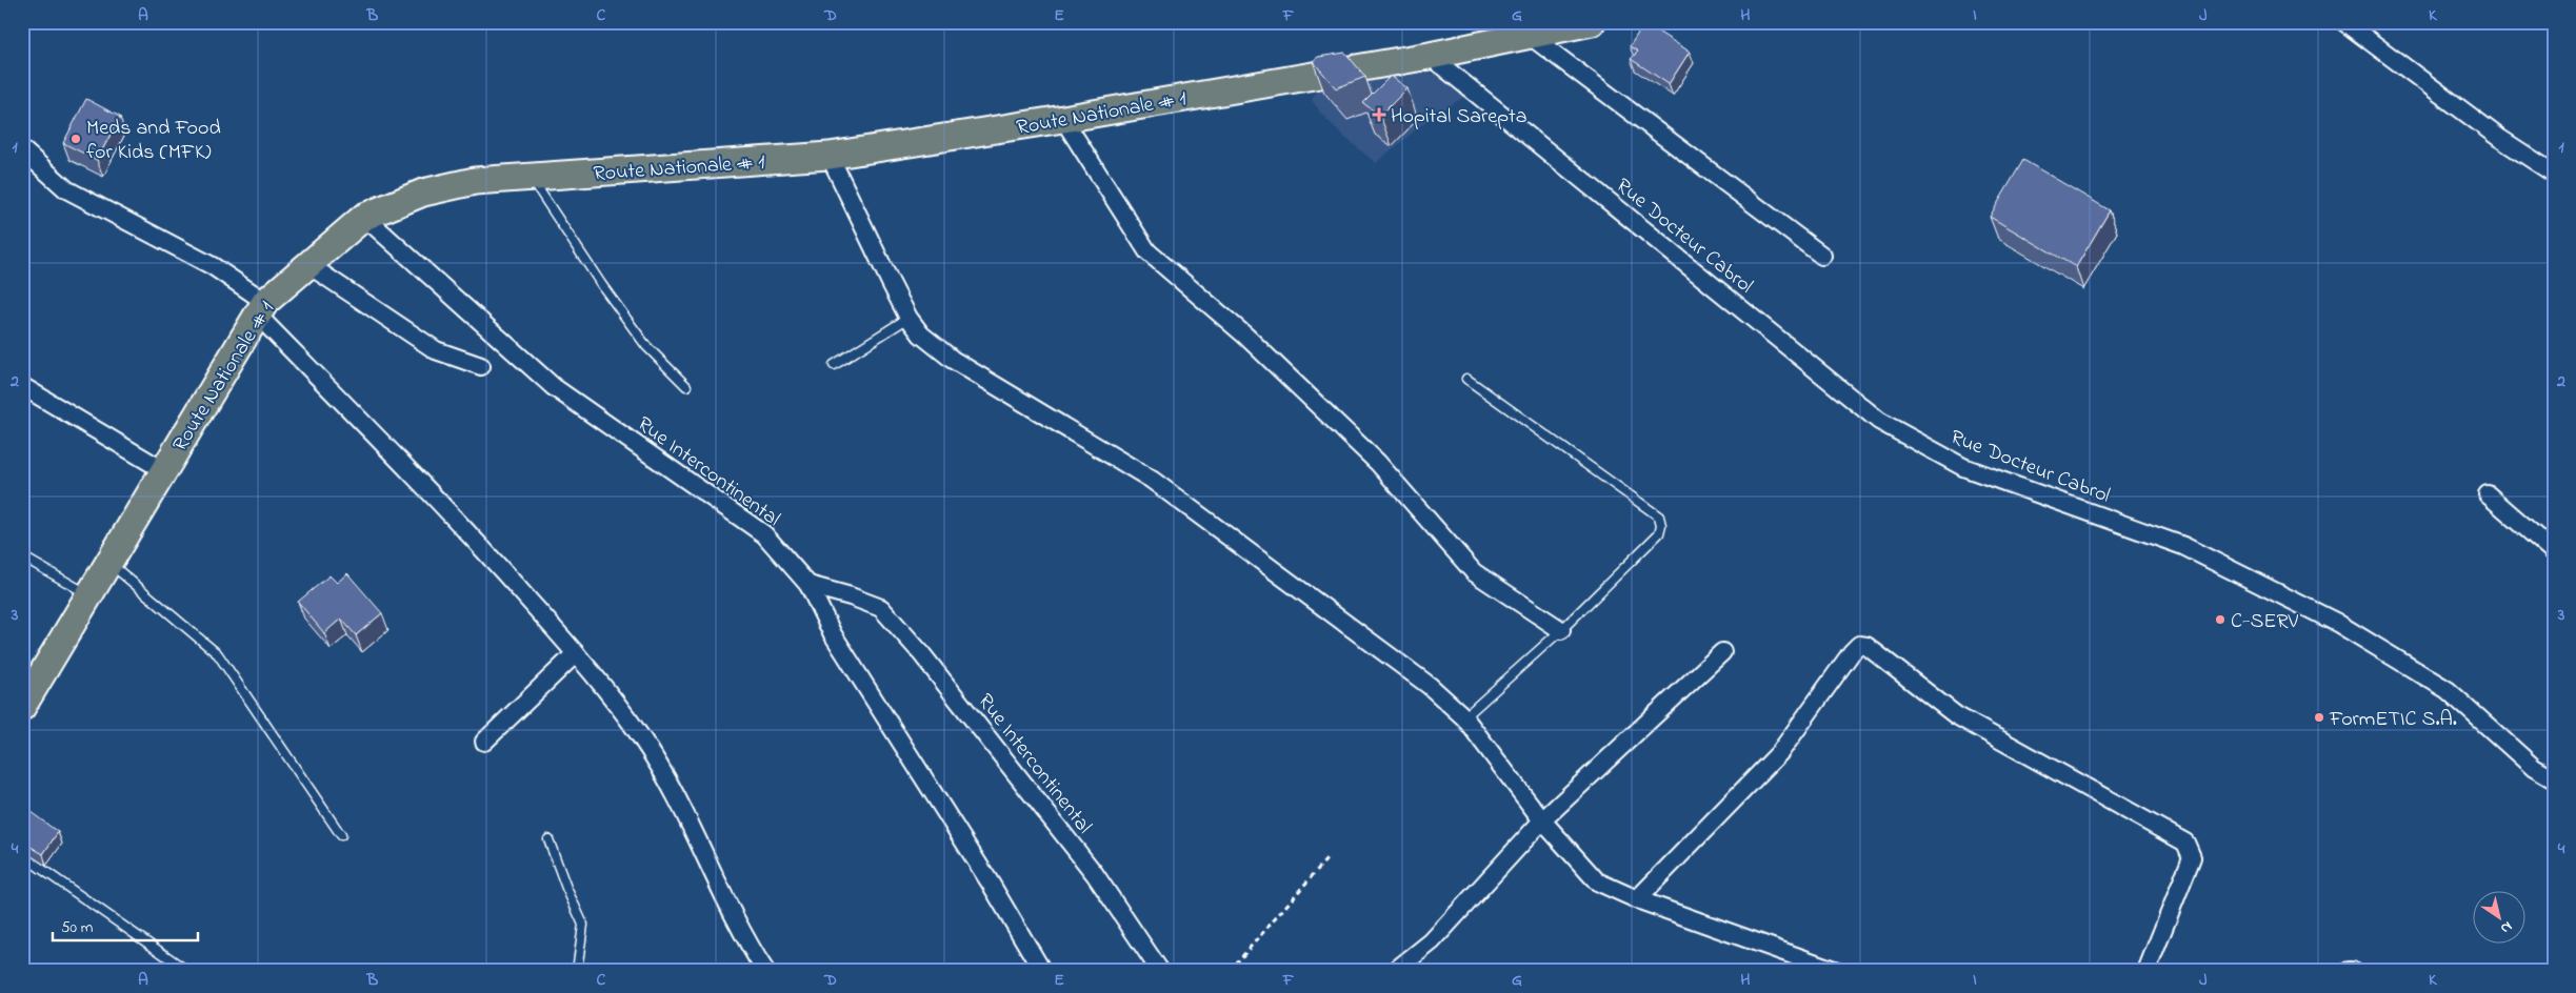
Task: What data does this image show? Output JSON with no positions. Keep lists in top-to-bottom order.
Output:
{
  "streets": {
    "main road": ["Route Nationale # 1"],
    "street": ["Rue Docteur Cabrol", "Rue Intercontinental"]
  },
  "crossings": [
    ["Route Nationale # 1", "Rue Docteur Cabrol"],
    ["Route Nationale # 1", "Rue Intercontinental"]
  ],
  "places": {
    "health": ["Hopital Sarepta"],
    "other": ["Meds and Food for Kids (MFK)", "C-SERV", "FormETIC S.A."]
  },
  "scale_bar": "50 m",
  "north": "bottom right",
  "grid": {
    "columns": [
      "A",
      "B",
      "C",
      "D",
      "E",
      "F",
      "G",
      "H",
      "I",
      "J",
      "K"
    ],
    "rows": [
      "1",
      "2",
      "3",
      "4"
    ]
  }
}
